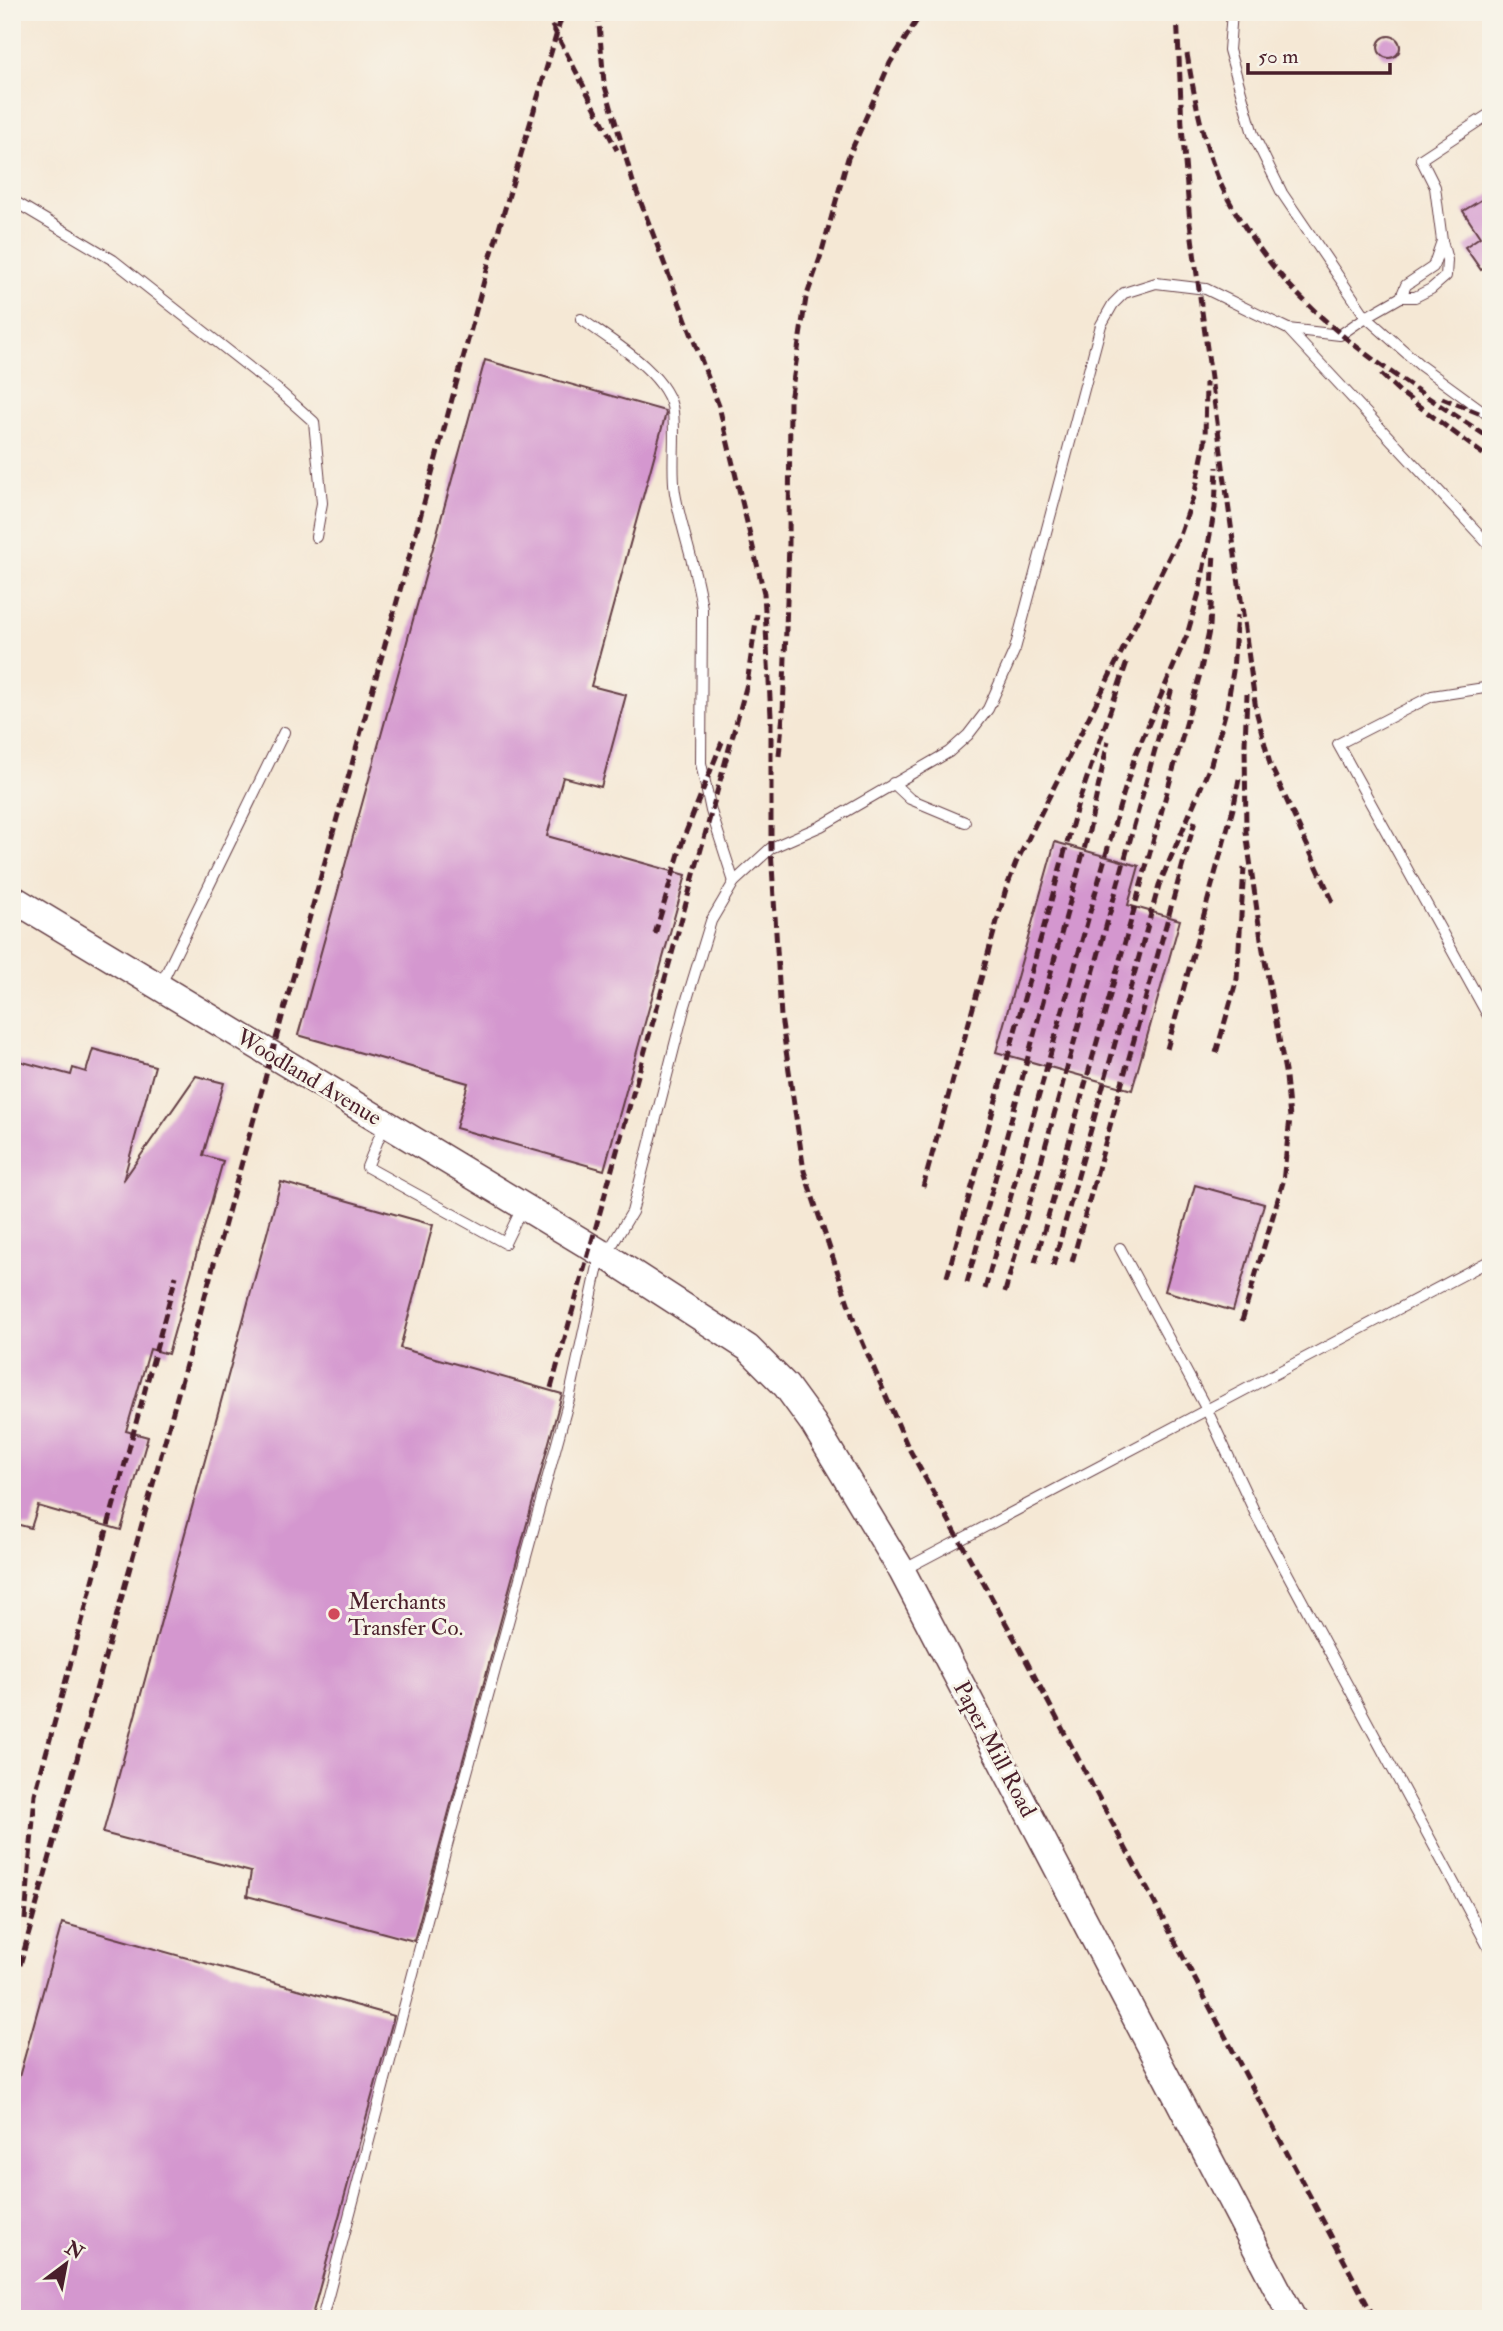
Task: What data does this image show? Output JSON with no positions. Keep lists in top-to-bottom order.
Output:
{
  "streets": {
    "street": ["Woodland Avenue", "Paper Mill Road"]
  },
  "crossings": [
    ["Woodland Avenue", "Paper Mill Road"]
  ],
  "places": ["Merchants Transfer Co."],
  "scale_bar": "50 m",
  "north": "top right"
}
